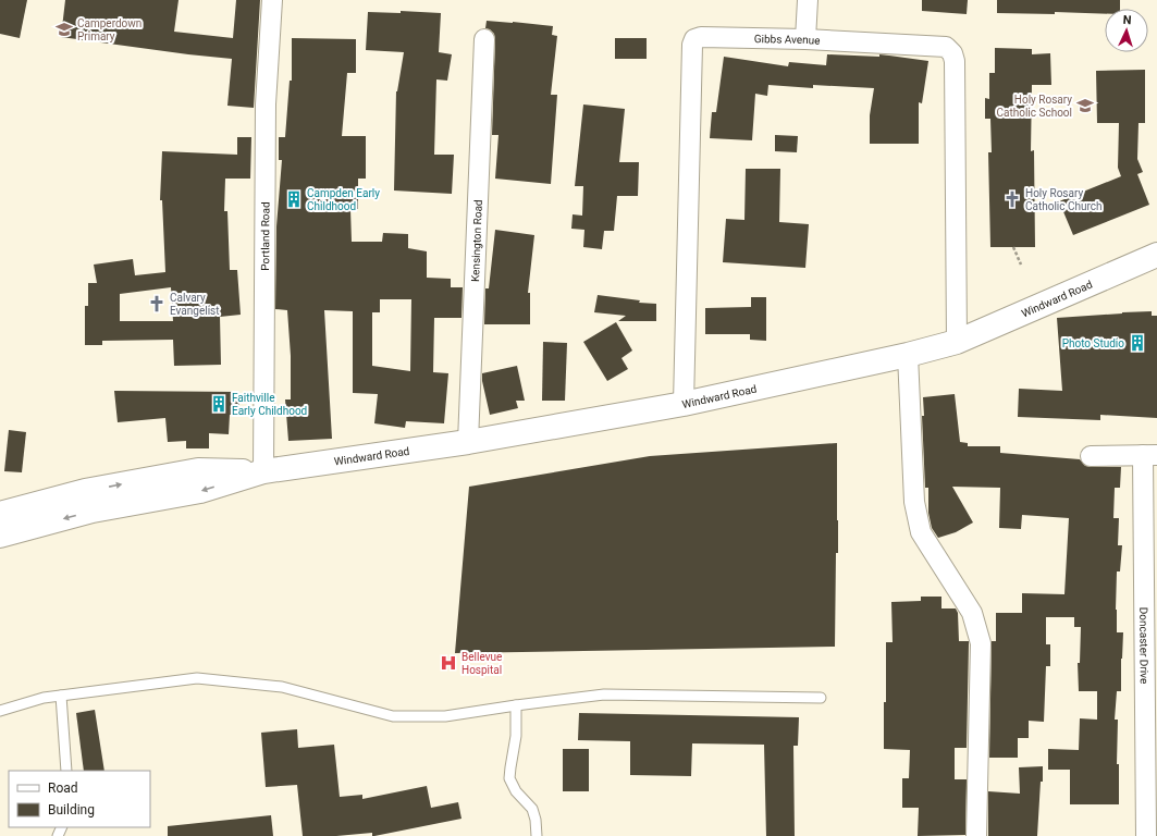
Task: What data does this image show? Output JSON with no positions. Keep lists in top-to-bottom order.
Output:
{
  "streets": {
    "main road": ["Windward Road"],
    "street": [
      "Gibbs Avenue",
      "Portland Road",
      "Kensington Road",
      "Doncaster Drive"
    ]
  },
  "crossings": [
    ["Gibbs Avenue", "Windward Road"],
    ["Portland Road", "Windward Road"],
    ["Kensington Road", "Windward Road"]
  ],
  "places": {
    "school or university": ["Camperdown Primary", "Holy Rosary Catholic School"],
    "building": ["Campden Early Childhood", "Photo Studio", "Faithville Early Childhood"],
    "church": ["Holy Rosary Catholic Church", "Calvary Evangelist"],
    "hospital": ["Bellevue Hospital"]
  },
  "legend": ["Road", "Building"],
  "north": "top"
}
